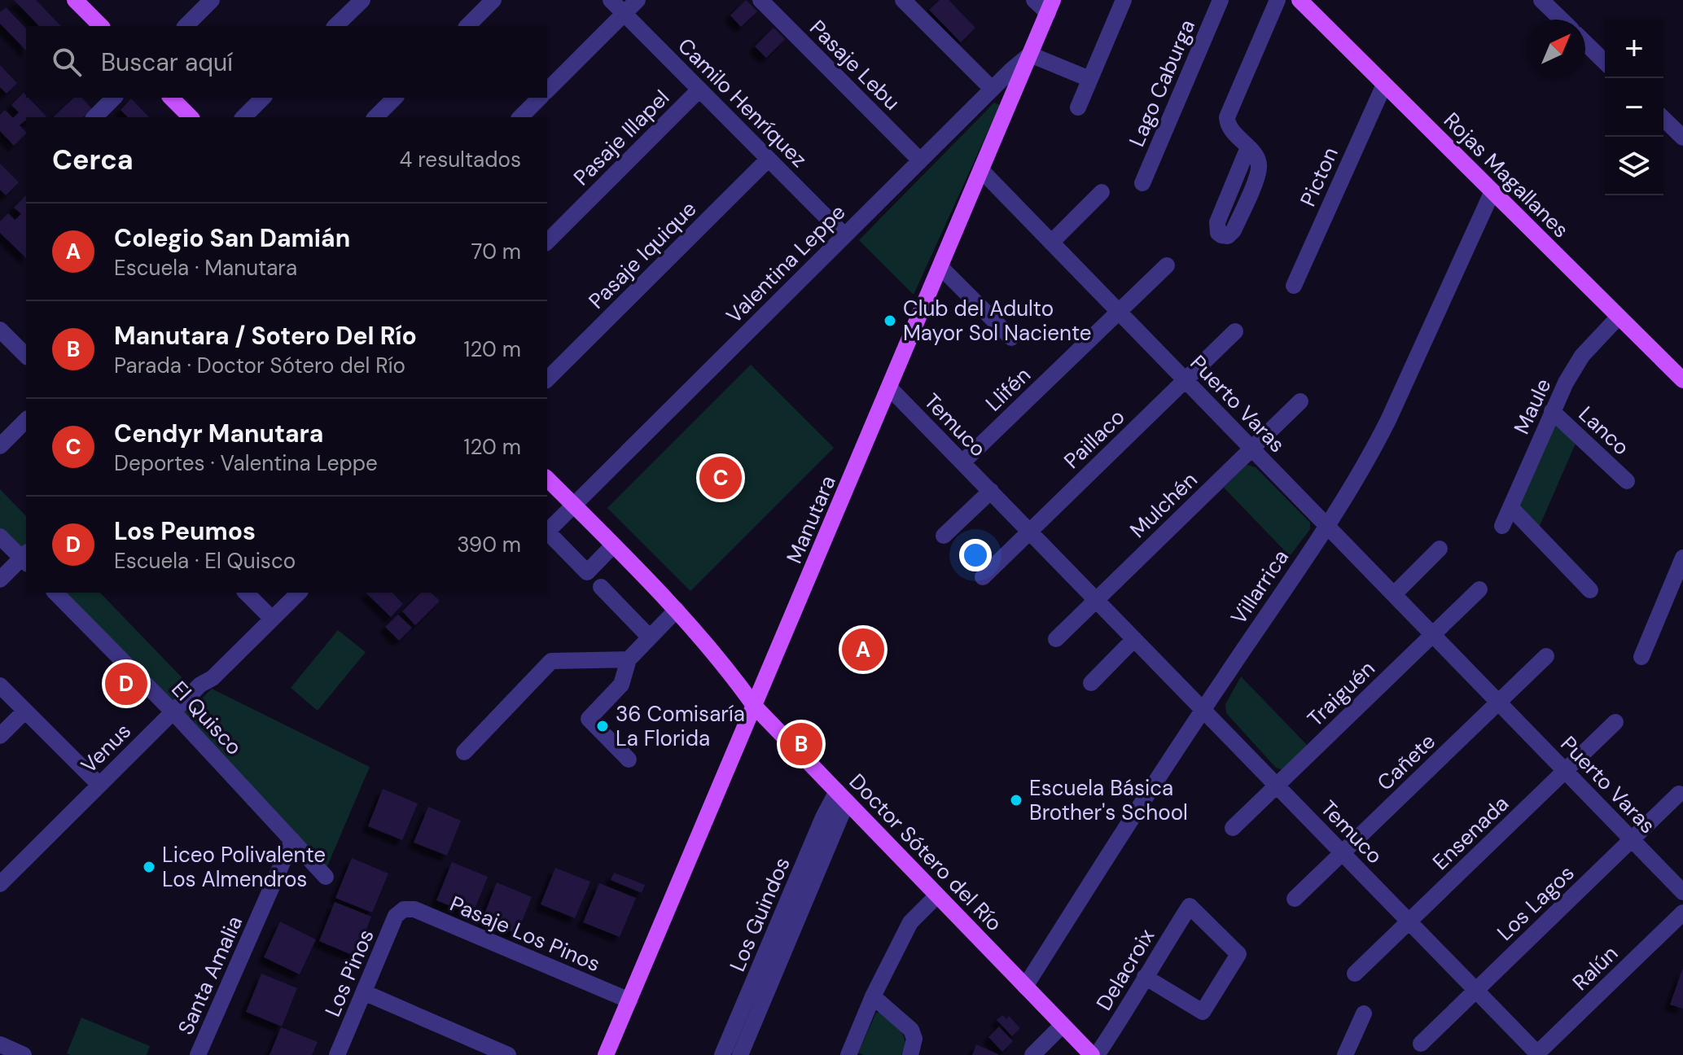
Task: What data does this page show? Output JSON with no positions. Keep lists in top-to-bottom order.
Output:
{
  "streets": {
    "main road": ["Rojas Magallanes", "Manutara", "Doctor Sótero del Río"],
    "street": [
      "Pasaje Lebu",
      "Lago Caburga",
      "Camilo Henríquez",
      "Pasaje Illapel",
      "Picton",
      "Pasaje Iquique",
      "Valentina Leppe",
      "Llifén",
      "Puerto Varas",
      "Maule",
      "Temuco",
      "Lanco",
      "Paillaco",
      "Mulchén",
      "Villarrica",
      "Traiguén",
      "El Quisco",
      "Venus",
      "Cañete",
      "Ensenada",
      "Los Lagos",
      "Los Guindos",
      "Pasaje Los Pinos",
      "Ralún",
      "Delacroix",
      "Los Pinos",
      "Santa Amalia"
    ]
  },
  "crossings": [
    ["Pasaje Lebu", "Valentina Leppe"],
    ["Camilo Henríquez", "Pasaje Illapel"],
    ["Camilo Henríquez", "Pasaje Iquique"],
    ["Camilo Henríquez", "Valentina Leppe"],
    ["Rojas Magallanes", "Picton"],
    ["Rojas Magallanes", "Maule"],
    ["Rojas Magallanes", "Villarrica"],
    ["Valentina Leppe", "Manutara"],
    ["Valentina Leppe", "Doctor Sótero del Río"],
    ["Llifén", "Puerto Varas"],
    ["Llifén", "Temuco"],
    ["Puerto Varas", "Paillaco"],
    ["Puerto Varas", "Mulchén"],
    ["Puerto Varas", "Manutara"],
    ["Puerto Varas", "Villarrica"],
    ["Puerto Varas", "Traiguén"],
    ["Puerto Varas", "Cañete"],
    ["Puerto Varas", "Ensenada"],
    ["Puerto Varas", "Los Lagos"],
    ["Maule", "Lanco"],
    ["Temuco", "Paillaco"],
    ["Temuco", "Mulchén"],
    ["Temuco", "Manutara"],
    ["Temuco", "Villarrica"],
    ["Temuco", "Traiguén"],
    ["Temuco", "Cañete"],
    ["Temuco", "Ensenada"],
    ["Temuco", "Los Lagos"],
    ["Temuco", "Ralún"],
    ["Manutara", "Doctor Sótero del Río"],
    ["Manutara", "Pasaje Los Pinos"],
    ["Villarrica", "Doctor Sótero del Río"],
    ["El Quisco", "Venus"],
    ["El Quisco", "Santa Amalia"],
    ["Doctor Sótero del Río", "Los Guindos"],
    ["Doctor Sótero del Río", "Delacroix"],
    ["Pasaje Los Pinos", "Los Pinos"]
  ],
  "places": [
    "Club del Adulto Mayor Sol Naciente",
    "36 Comisaría La Florida",
    "Escuela Básica Brother's School",
    "Liceo Polivalente Los Almendros"
  ],
  "north": "top right",
  "page": {
    "map_buttons": ["+", "−"],
    "search": "Buscar aquí",
    "heading": ["Cerca", "4 resultados"],
    "list": [
      {
        "mark": "A",
        "name": "Colegio San Damián",
        "note": "Escuela · Manutara",
        "value": "70 m"
      },
      {
        "mark": "B",
        "name": "Manutara / Sotero Del Río",
        "note": "Parada · Doctor Sótero del Río",
        "value": "120 m"
      },
      {
        "mark": "C",
        "name": "Cendyr Manutara",
        "note": "Deportes · Valentina Leppe",
        "value": "120 m"
      },
      {
        "mark": "D",
        "name": "Los Peumos",
        "note": "Escuela · El Quisco",
        "value": "390 m"
      }
    ],
    "pins": [
      "C",
      "A",
      "D",
      "B"
    ]
  }
}
